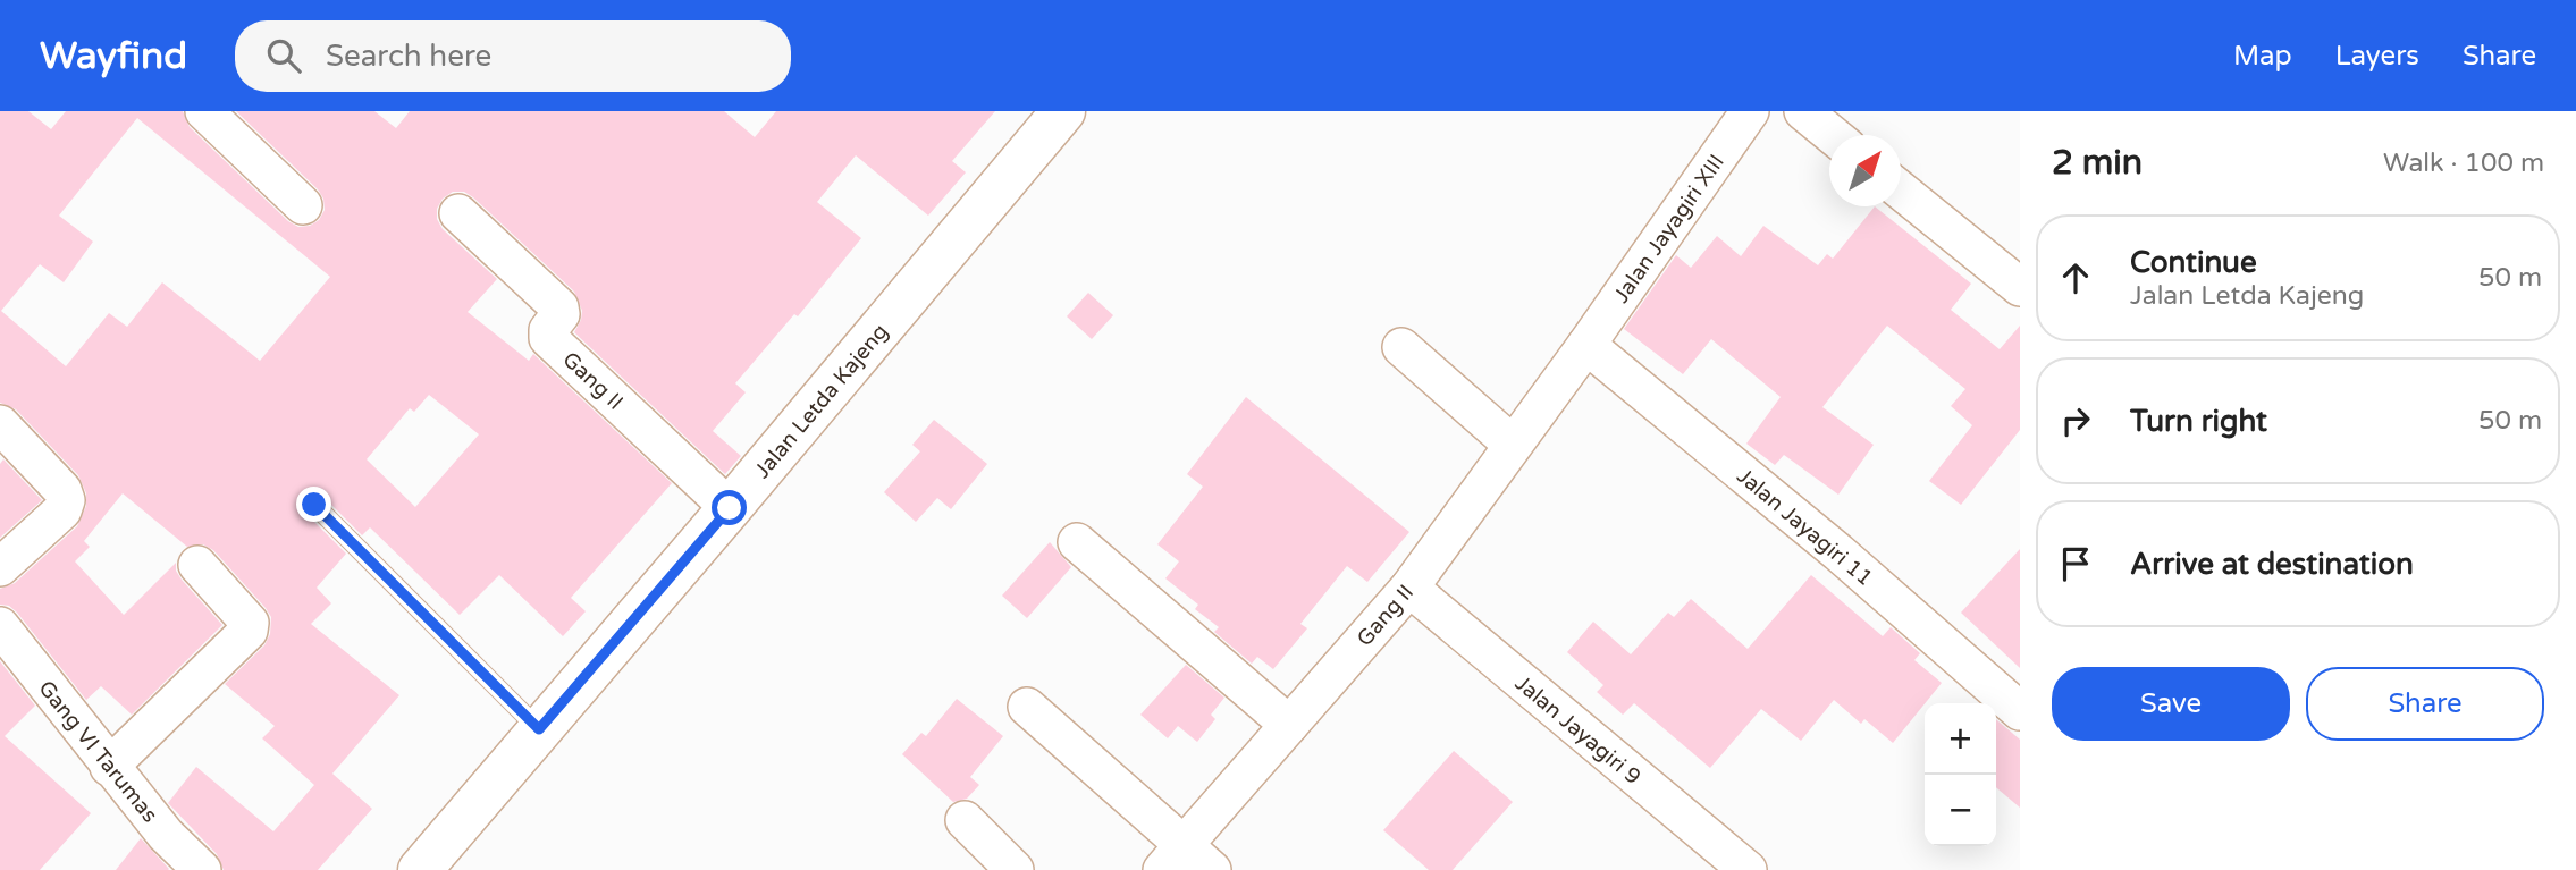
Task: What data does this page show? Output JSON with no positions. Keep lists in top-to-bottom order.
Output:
{
  "streets": {
    "street": [
      "Jalan Jayagiri XIII",
      "Gang II",
      "Jalan Letda Kajeng",
      "Jalan Jayagiri 11",
      "Jalan Jayagiri 9",
      "Gang VI Tarumas"
    ]
  },
  "crossings": [
    ["Jalan Jayagiri XIII", "Gang II"],
    ["Jalan Jayagiri XIII", "Jalan Jayagiri 11"],
    ["Gang II", "Jalan Letda Kajeng"],
    ["Gang II", "Jalan Jayagiri 11"],
    ["Gang II", "Jalan Jayagiri 9"]
  ],
  "north": "top right",
  "page": {
    "header": "Wayfind",
    "search": "Search here",
    "nav": ["Map", "Layers", "Share"],
    "heading": ["2 min", "Walk · 100 m"],
    "list": [
      ["Continue", "Jalan Letda Kajeng", "50 m"],
      ["Turn right", "50 m"],
      "Arrive at destination"
    ],
    "buttons": ["Save", "Share"],
    "map_buttons": ["+", "−"]
  }
}
